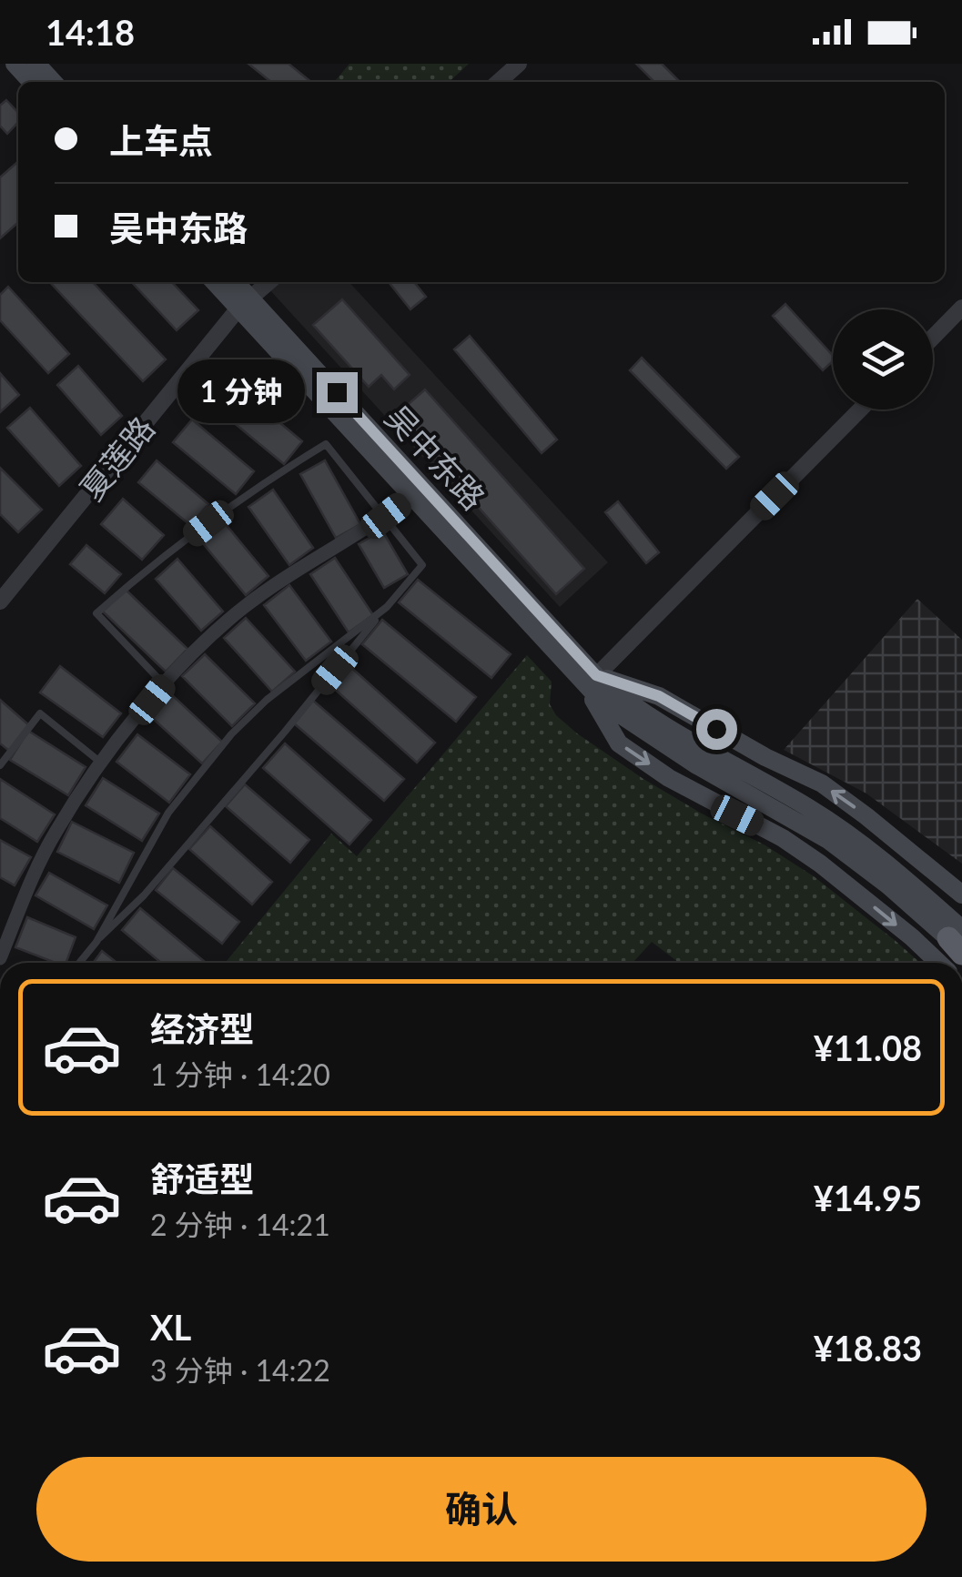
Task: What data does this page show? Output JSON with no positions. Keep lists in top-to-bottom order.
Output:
{
  "streets": {
    "main road": ["吴中东路"],
    "street": ["夏莲路"]
  },
  "crossings": [
    ["吴中东路", "夏莲路"]
  ],
  "page": {
    "status": "14:18",
    "banner": ["上车点", "吴中东路"],
    "bubble": "1 分钟",
    "list": [
      {
        "name": "经济型",
        "note": "1 分钟 · 14:20",
        "value": "¥11.08"
      },
      {
        "name": "舒适型",
        "note": "2 分钟 · 14:21",
        "value": "¥14.95"
      },
      {
        "name": "XL",
        "note": "3 分钟 · 14:22",
        "value": "¥18.83"
      }
    ],
    "buttons": "确认"
  }
}
